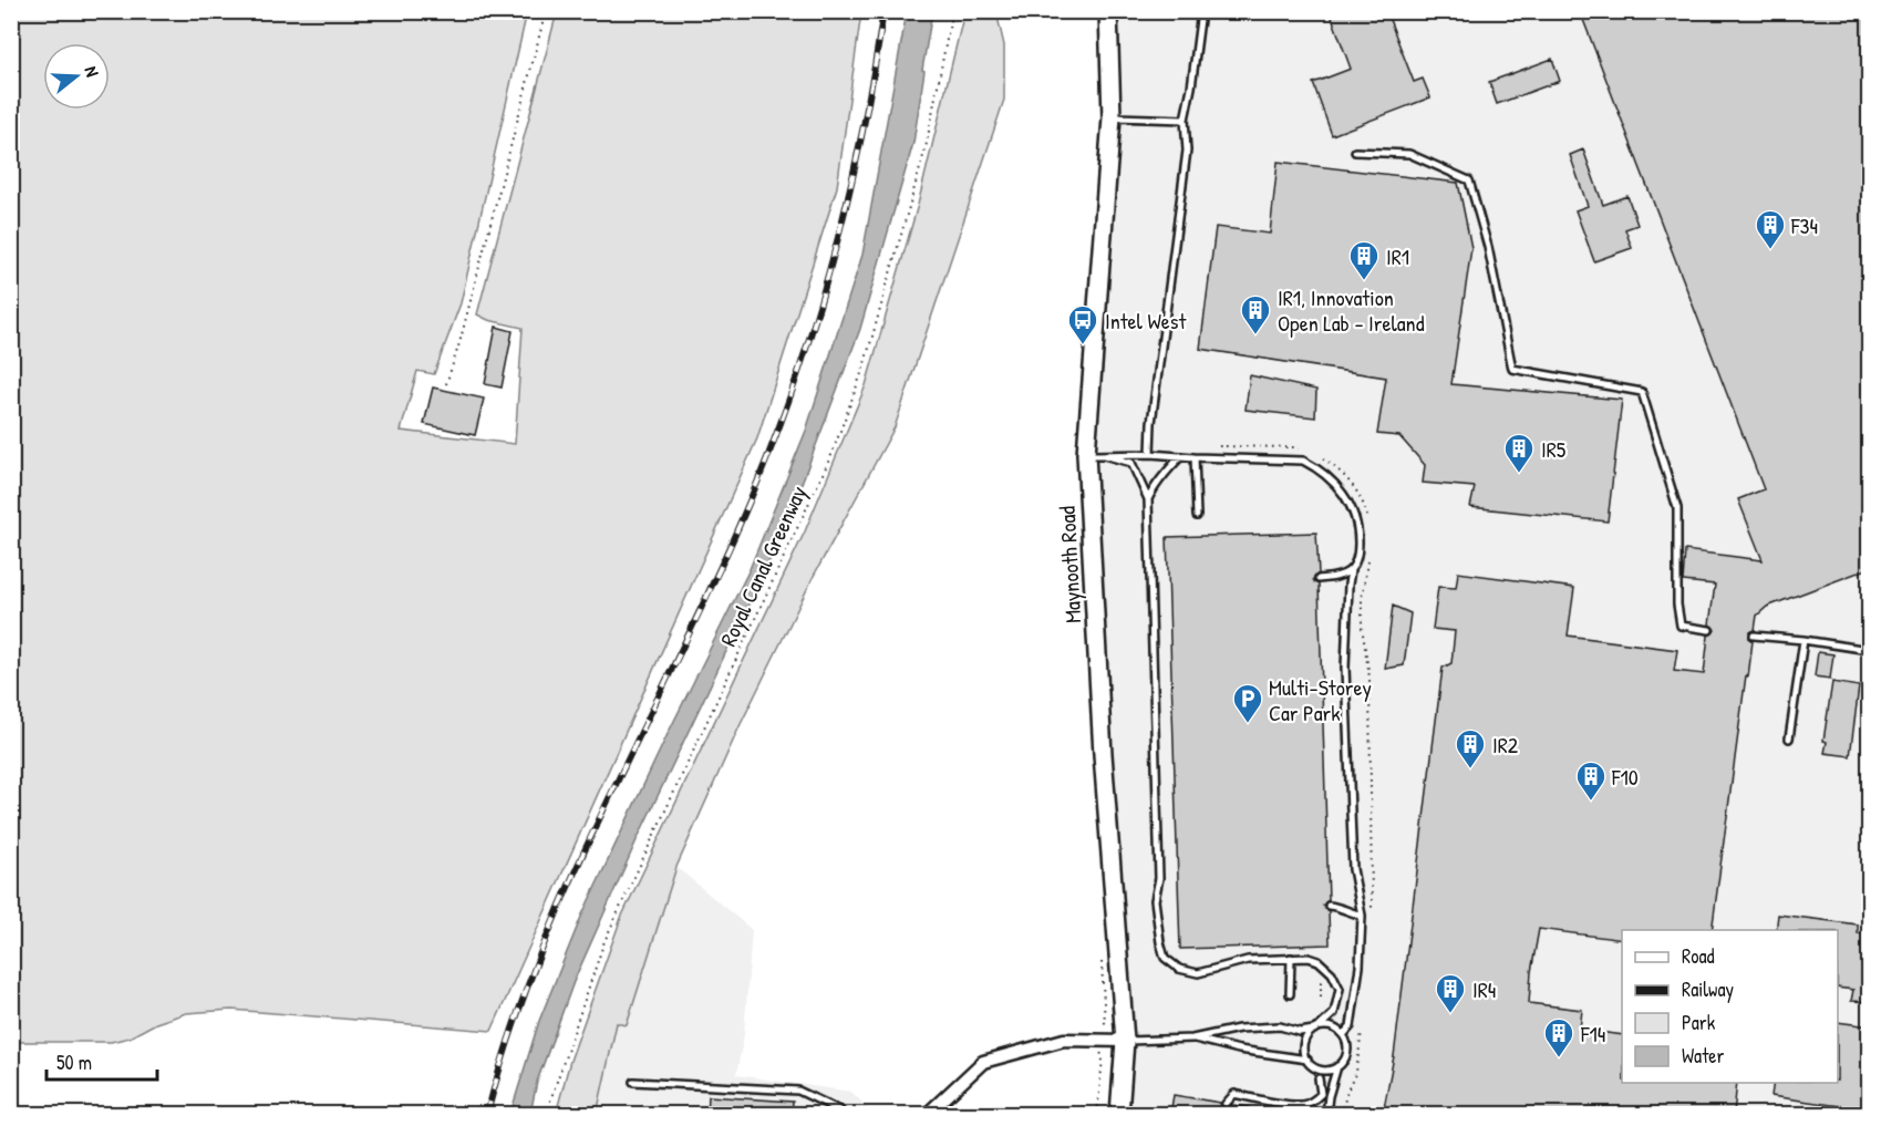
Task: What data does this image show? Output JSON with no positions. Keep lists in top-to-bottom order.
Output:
{
  "streets": {
    "main road": ["Maynooth Road"],
    "path": ["Royal Canal Greenway"]
  },
  "places": {
    "building": [
      "F34",
      "IR1",
      "IR1, Innovation Open Lab - Ireland",
      "IR5",
      "IR2",
      "F10",
      "IR4",
      "F14"
    ],
    "bus stop": ["Intel West"],
    "parking": ["Multi-Storey Car Park"]
  },
  "legend": [
    "Road",
    "Railway",
    "Park",
    "Water"
  ],
  "scale_bar": "50 m",
  "north": "right"
}
